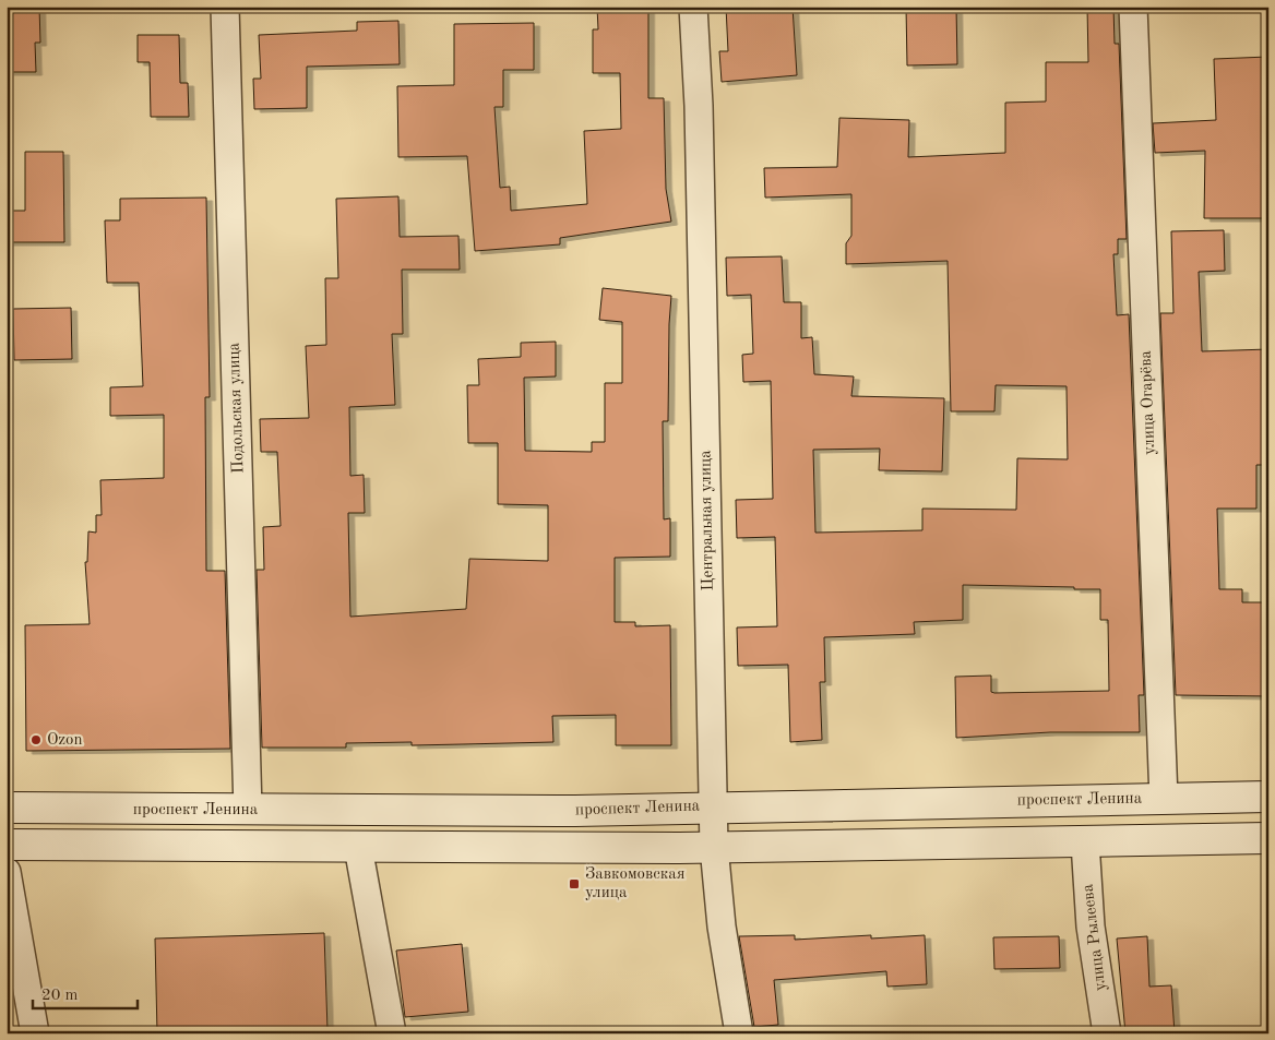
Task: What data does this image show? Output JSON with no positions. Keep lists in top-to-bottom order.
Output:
{
  "streets": {
    "main road": ["проспект Ленина"],
    "street": [
      "улица Огарёва",
      "Подольская улица",
      "Центральная улица",
      "улица Рылеева"
    ]
  },
  "crossings": [
    ["улица Огарёва", "проспект Ленина"],
    ["Подольская улица", "проспект Ленина"],
    ["Центральная улица", "проспект Ленина"]
  ],
  "places": {
    "other": ["Ozon"],
    "transit": ["Завкомовская улица"]
  },
  "scale_bar": "20 m"
}
